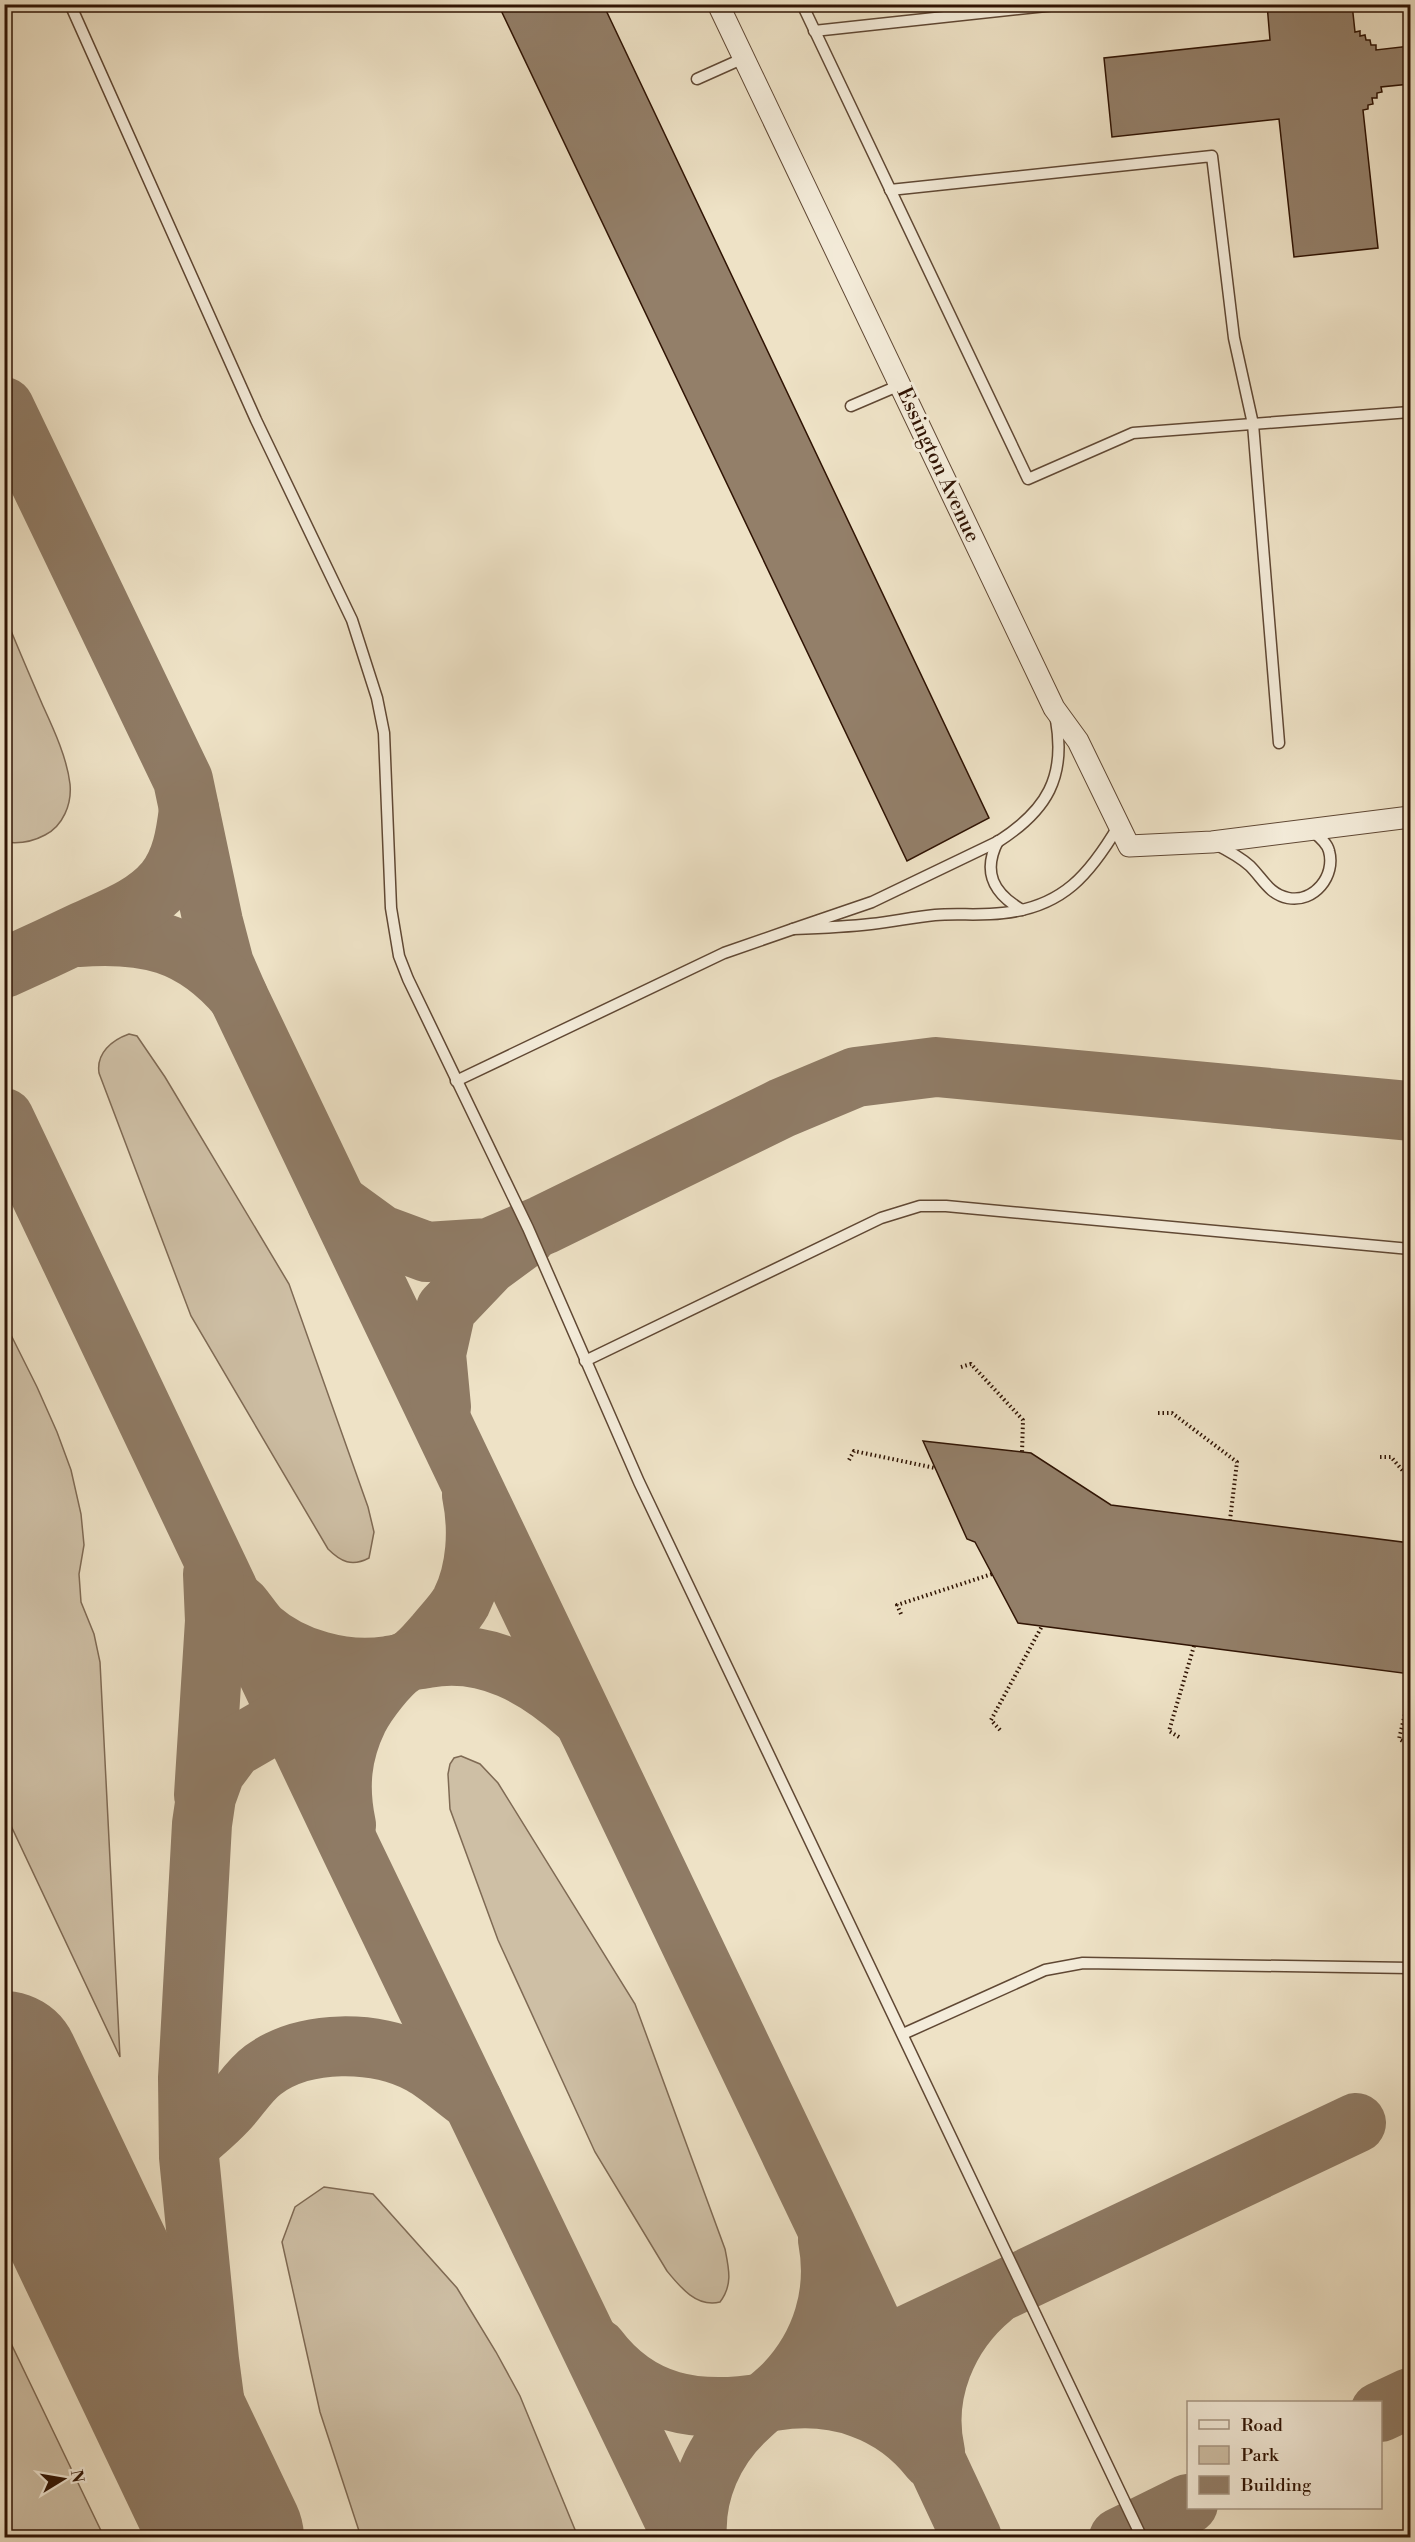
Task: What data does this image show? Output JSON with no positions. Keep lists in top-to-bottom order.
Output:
{
  "streets": {
    "street": ["Essington Avenue"]
  },
  "legend": ["Road", "Park", "Building"],
  "north": "right"
}
